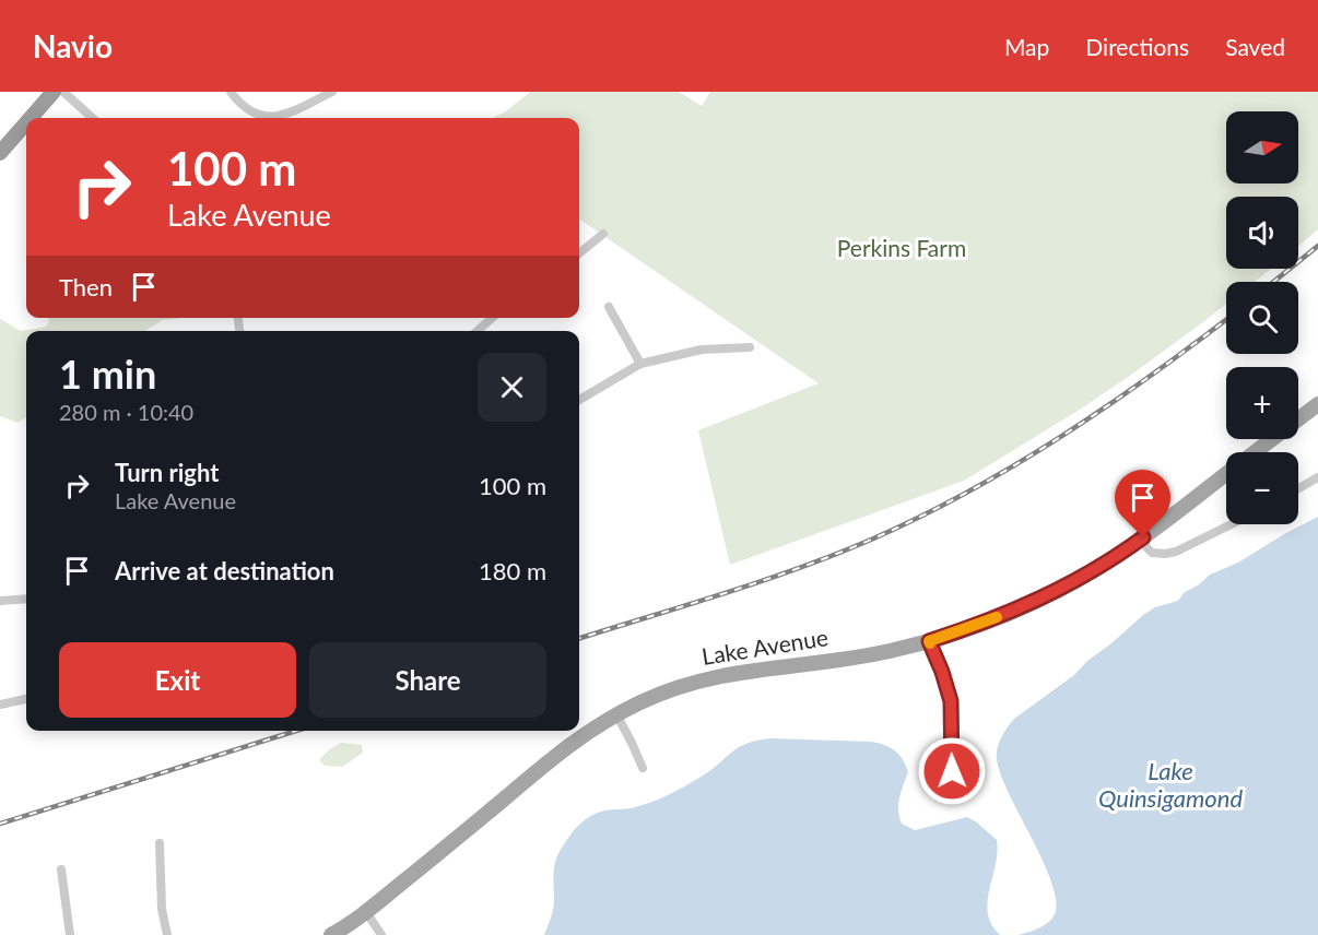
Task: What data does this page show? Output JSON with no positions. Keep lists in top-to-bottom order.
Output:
{
  "streets": {
    "main road": ["Lake Avenue"]
  },
  "water": ["Lake Quinsigamond"],
  "parks": ["Perkins Farm"],
  "north": "right",
  "page": {
    "header": "Navio",
    "nav": ["Map", "Directions", "Saved"],
    "map_buttons": ["+", "−"],
    "turn": ["100 m", "Lake Avenue"],
    "then": "Then",
    "heading": ["1 min", "280 m · 10:40"],
    "list": [
      {
        "name": "Turn right",
        "note": "Lake Avenue",
        "value": "100 m"
      },
      {
        "name": "Arrive at destination",
        "value": "180 m"
      }
    ],
    "buttons": ["Exit", "Share"]
  }
}
